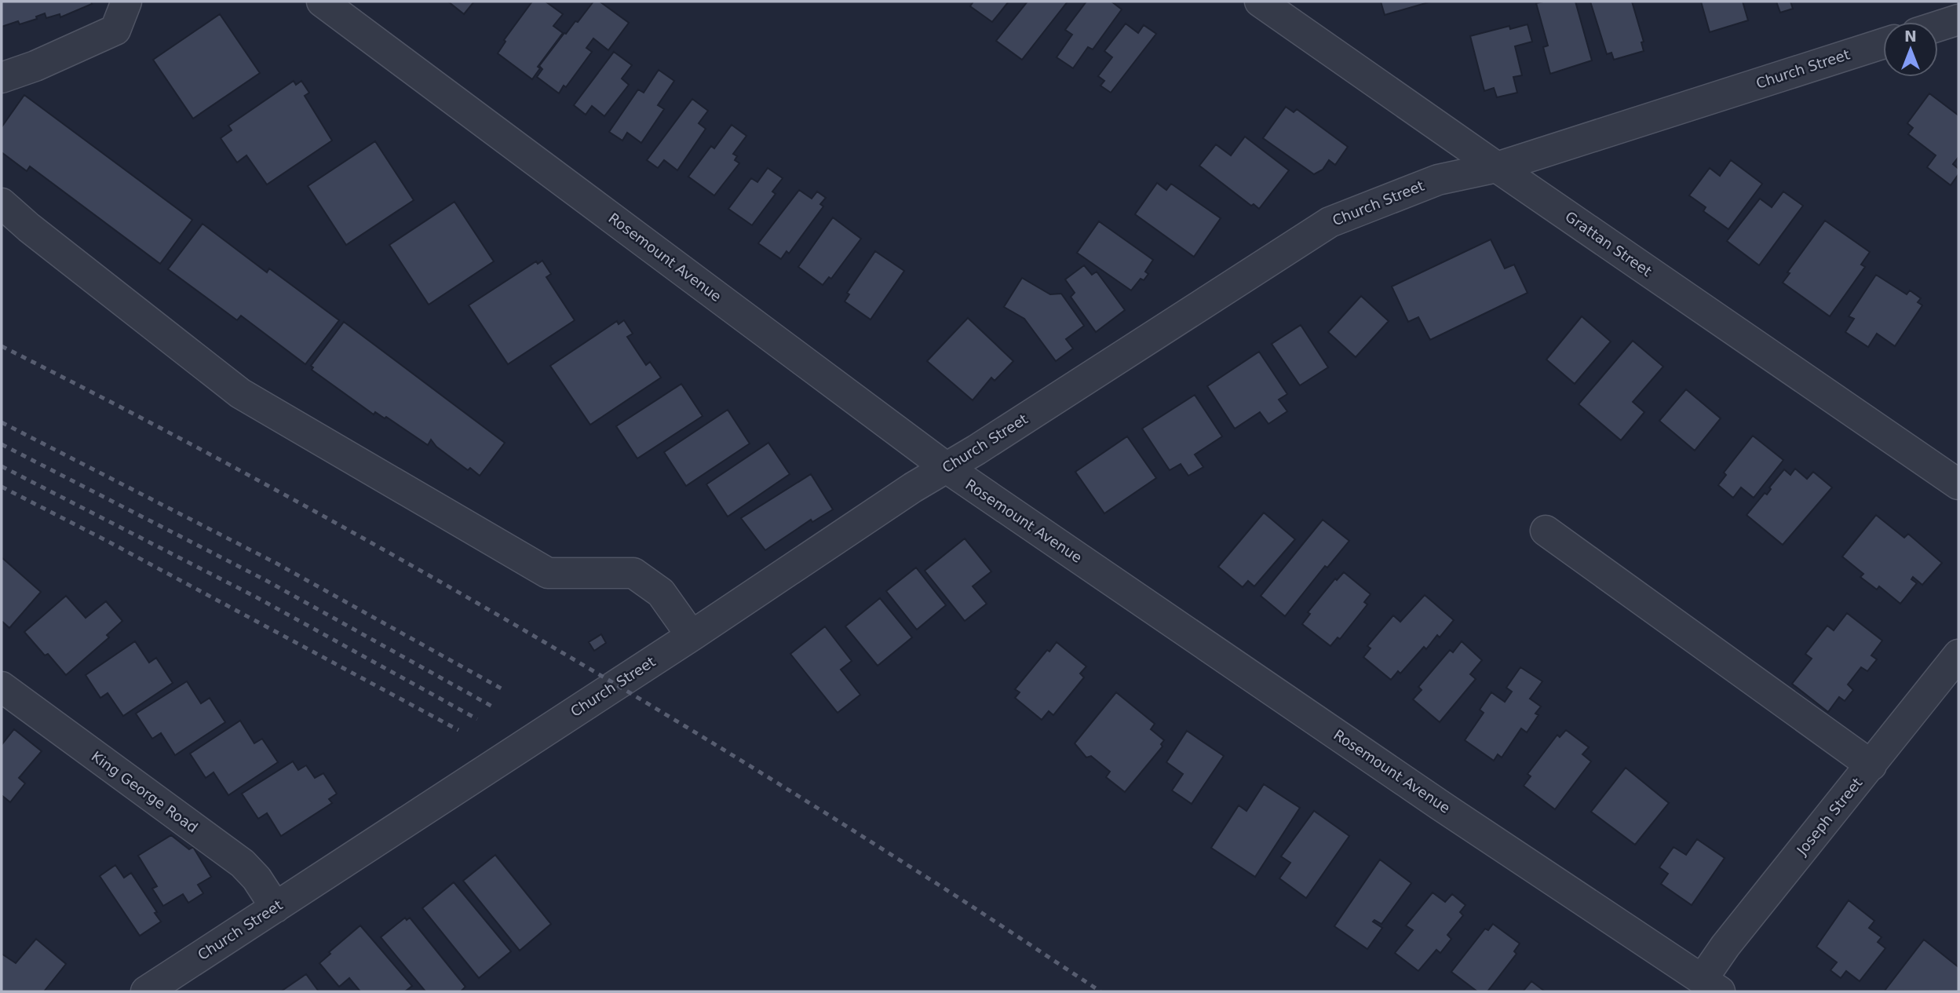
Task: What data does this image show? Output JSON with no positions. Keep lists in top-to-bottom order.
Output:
{
  "streets": {
    "street": [
      "Church Street",
      "Grattan Street",
      "Rosemount Avenue",
      "King George Road",
      "Joseph Street"
    ]
  },
  "crossings": [
    ["Church Street", "Grattan Street"],
    ["Church Street", "Rosemount Avenue"],
    ["Church Street", "King George Road"],
    ["Rosemount Avenue", "Joseph Street"]
  ],
  "north": "top"
}
